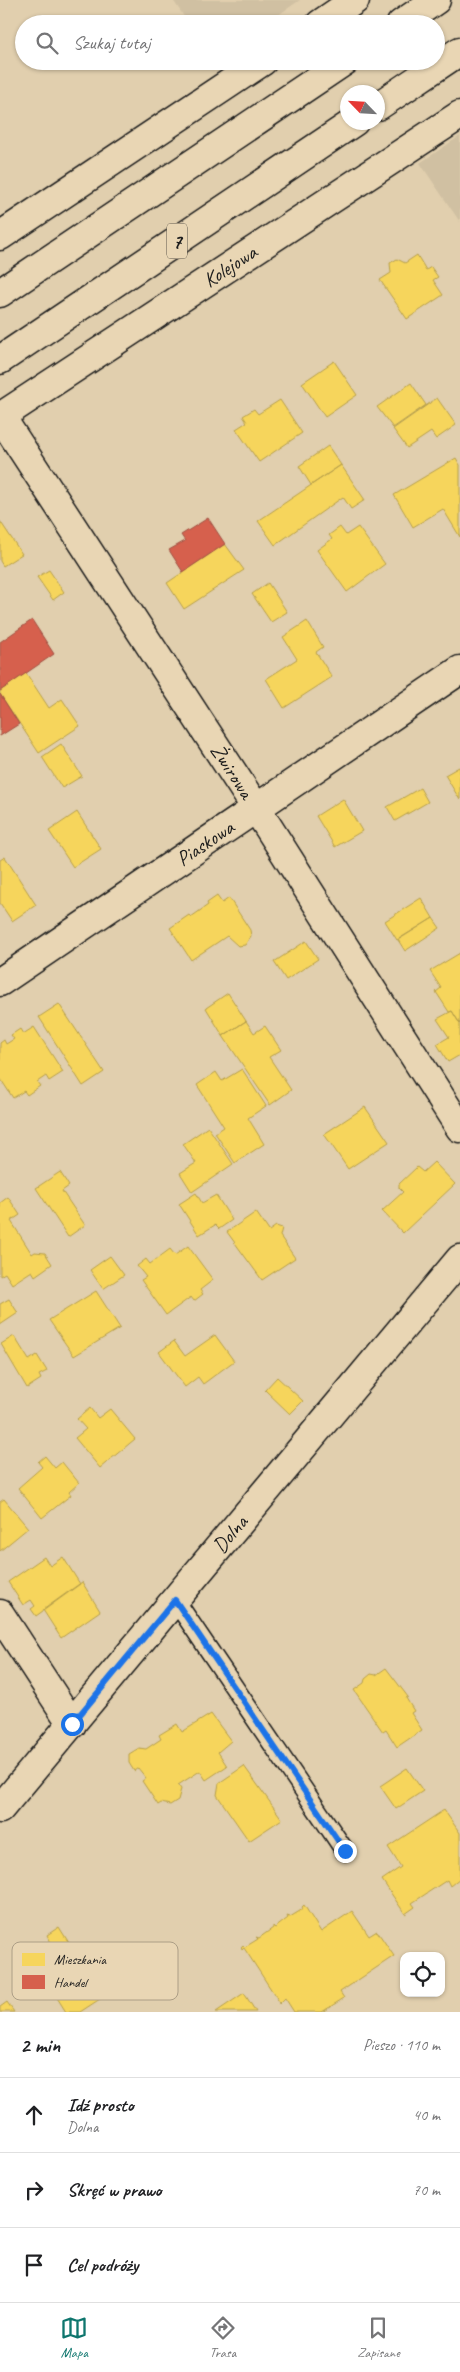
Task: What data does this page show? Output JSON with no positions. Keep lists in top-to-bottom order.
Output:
{
  "streets": {
    "main road": [
      "7",
      "Kolejowa",
      "Żwirowa",
      "Piaskowa",
      "Dolna"
    ]
  },
  "crossings": [
    ["Kolejowa", "Żwirowa"],
    ["Żwirowa", "Piaskowa"]
  ],
  "legend": ["Mieszkania", "Handel"],
  "north": "top left",
  "page": {
    "search": "Szukaj tutaj",
    "heading": ["2 min", "Pieszo · 110 m"],
    "list": [
      ["Idź prosto", "Dolna", "40 m"],
      ["Skręć w prawo", "70 m"],
      "Cel podróży"
    ],
    "nav": ["Mapa", "Trasa", "Zapisane"]
  }
}
